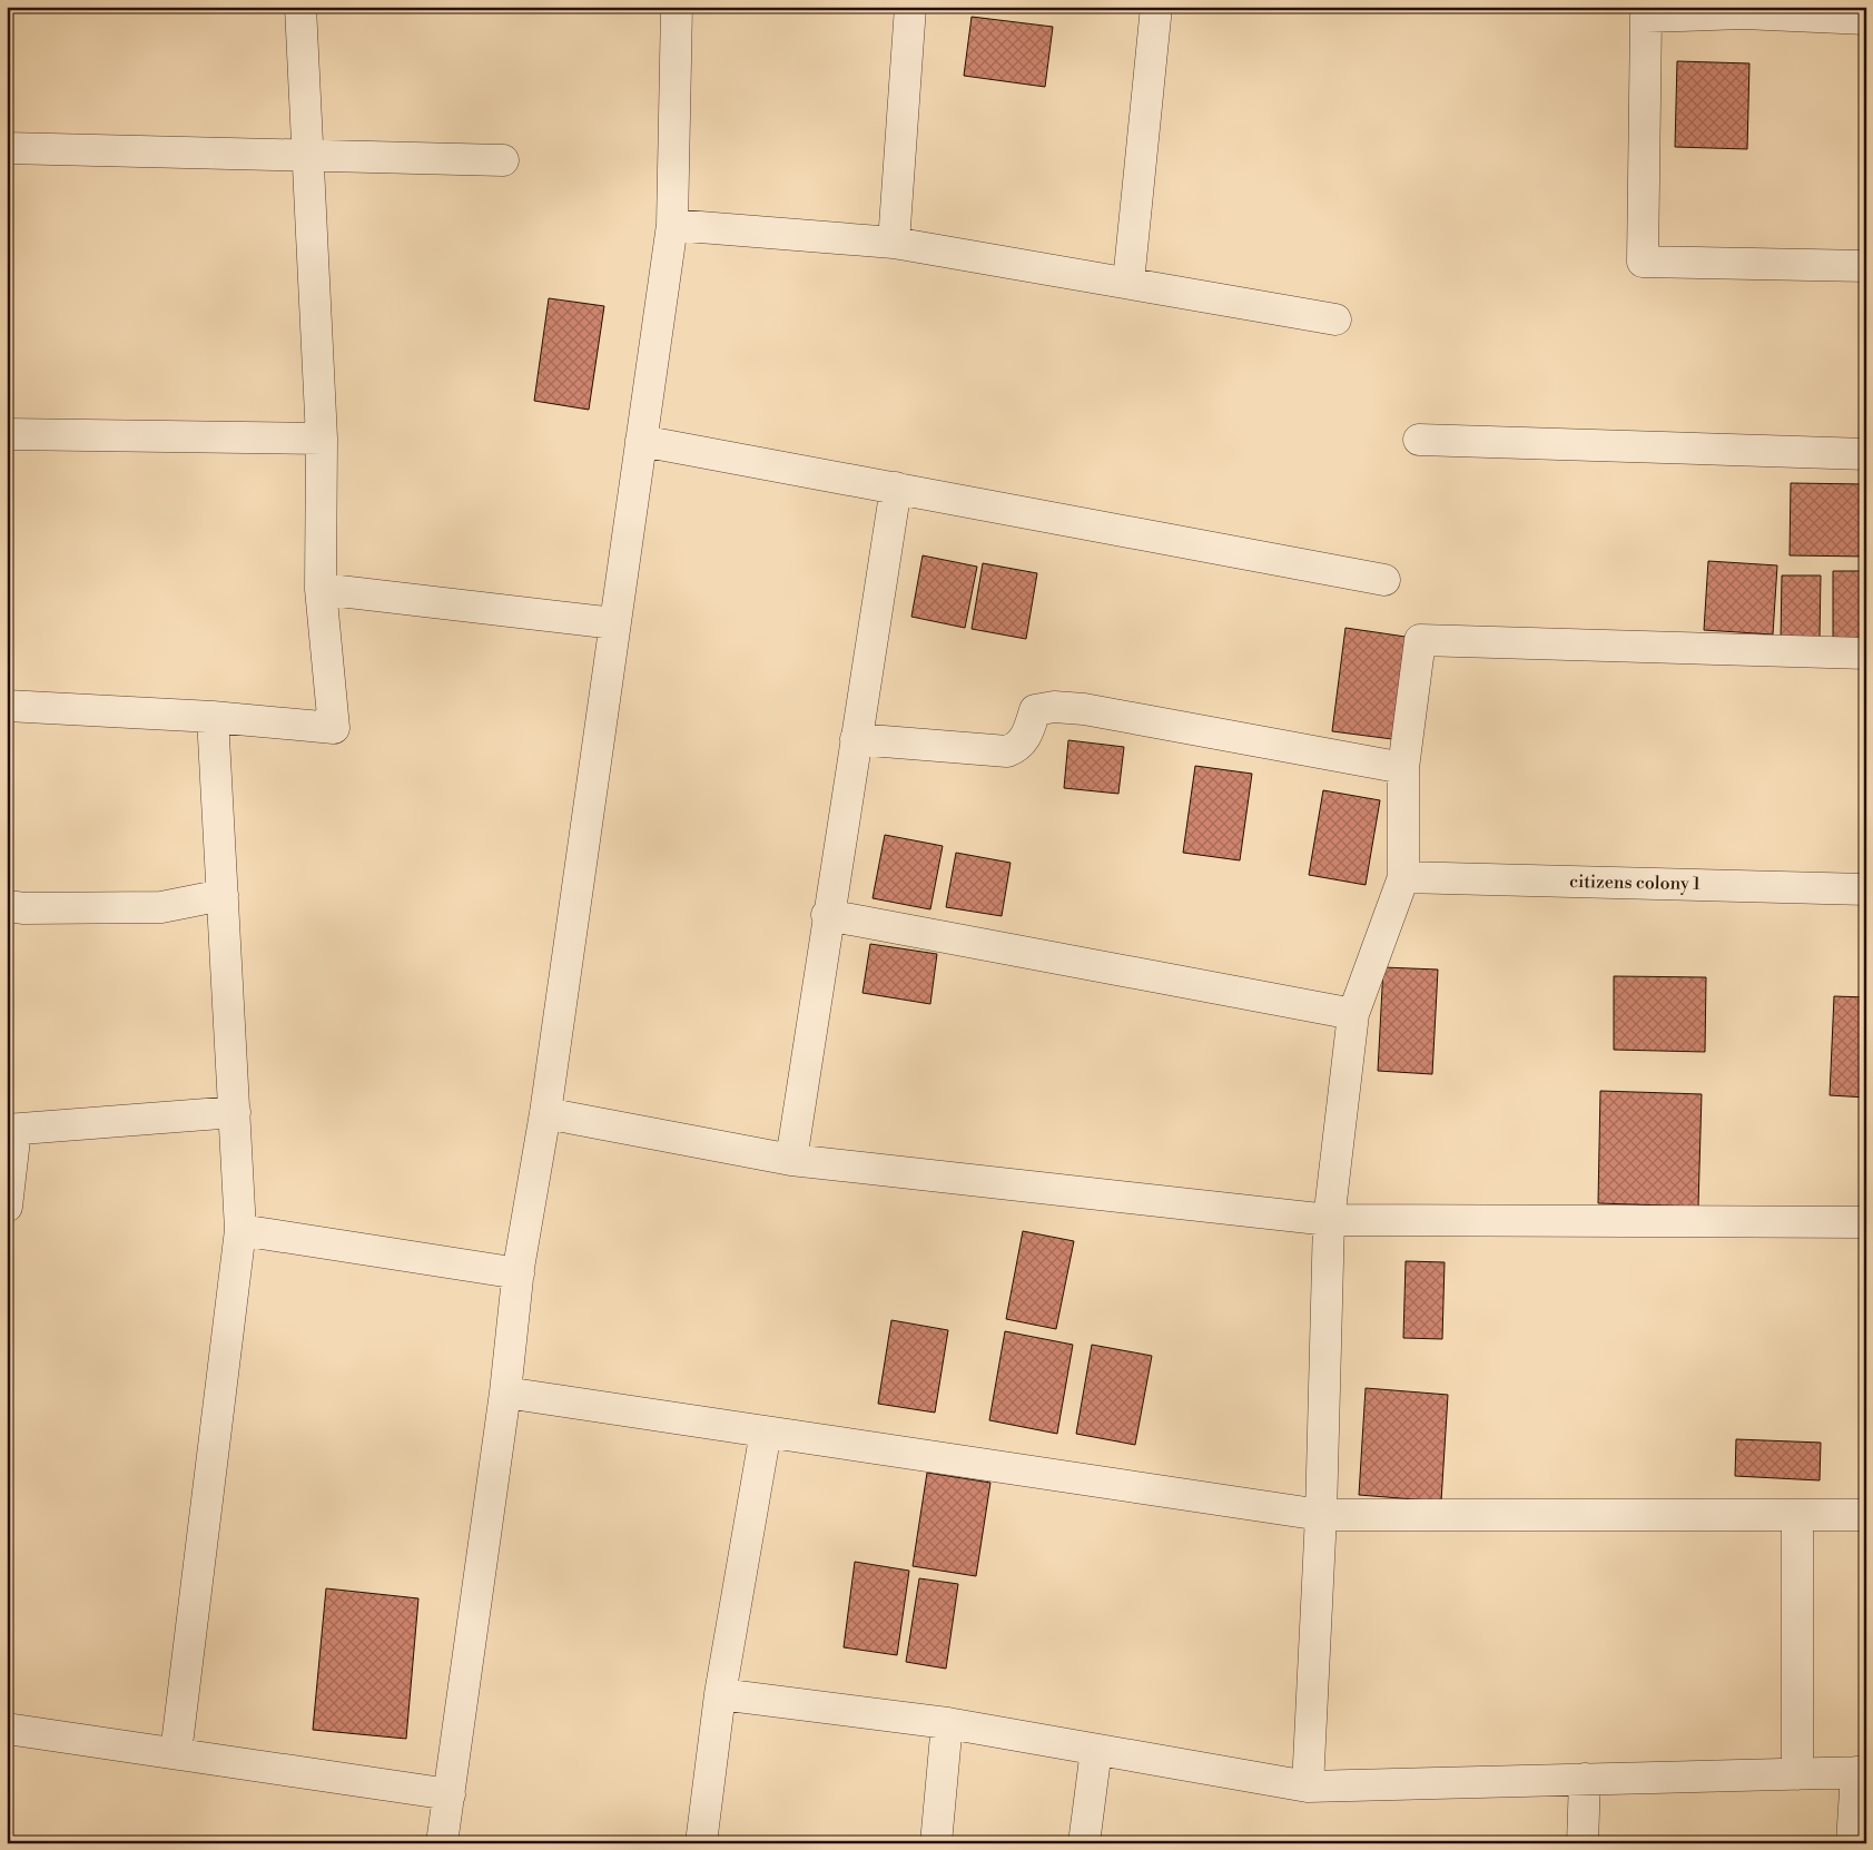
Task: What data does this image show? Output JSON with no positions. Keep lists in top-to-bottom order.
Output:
{
  "streets": {
    "street": ["citizens colony 1"]
  }
}
